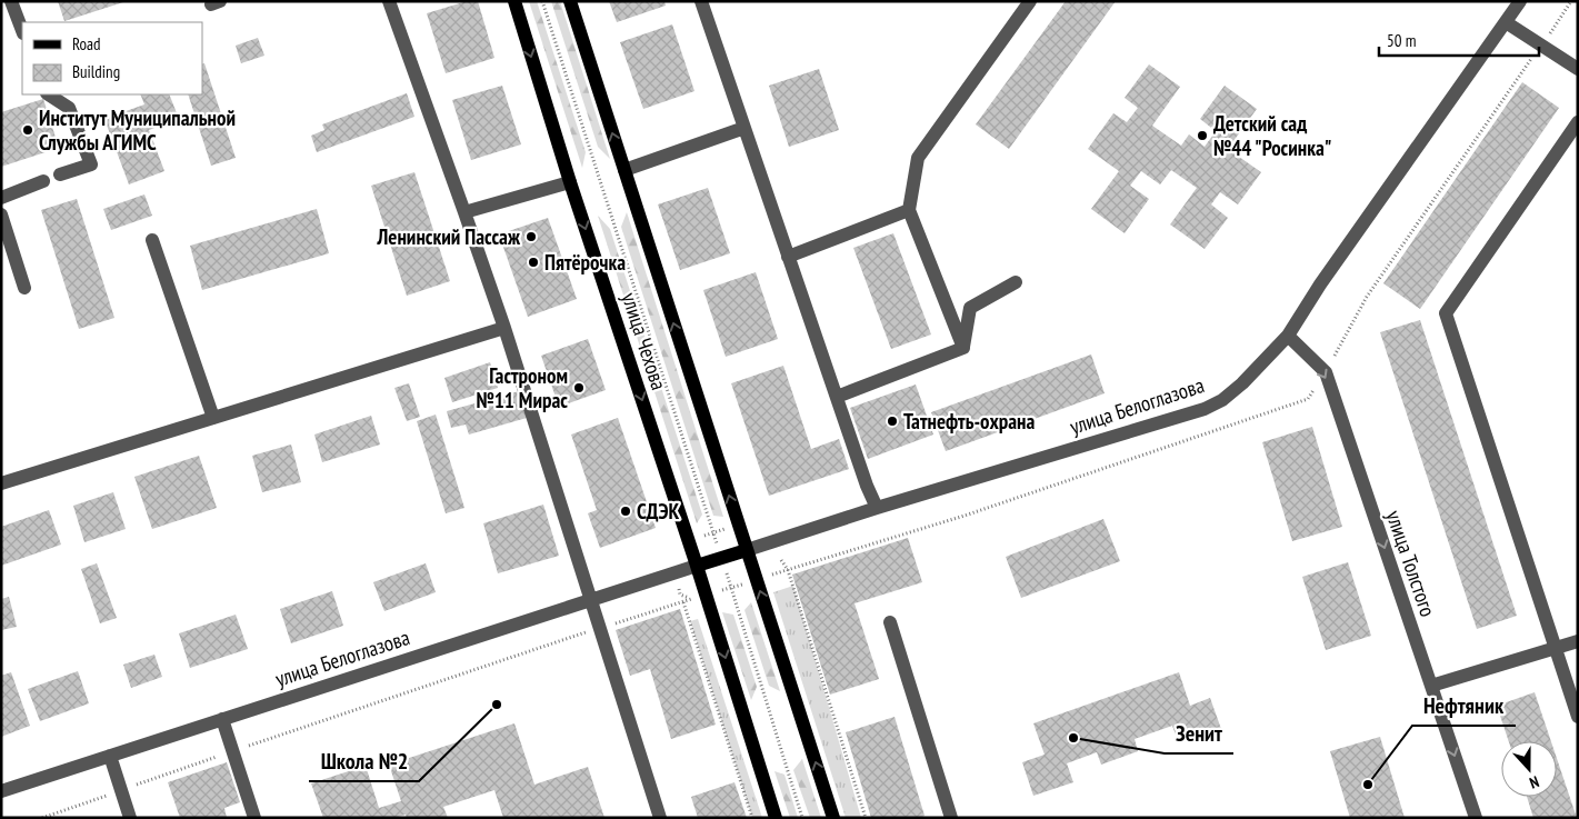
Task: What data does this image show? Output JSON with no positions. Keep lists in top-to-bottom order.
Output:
{
  "streets": {
    "main road": ["улица Чехова"],
    "street": ["улица Белоглазова", "улица Толстого"]
  },
  "crossings": [
    ["улица Чехова", "улица Белоглазова"],
    ["улица Белоглазова", "улица Толстого"]
  ],
  "one_way": ["улица Толстого"],
  "places": [
    "Институт Муниципальной Службы АГИМС",
    "Детский сад №44 \"Росинка\"",
    "Ленинский Пассаж",
    "Пятёрочка",
    "Гастроном №11 Мирас",
    "Татнефть-охрана",
    "СДЭК",
    "Школа №2",
    "Зенит",
    "Нефтяник"
  ],
  "legend": ["Road", "Building"],
  "scale_bar": "50 m",
  "north": "bottom"
}
